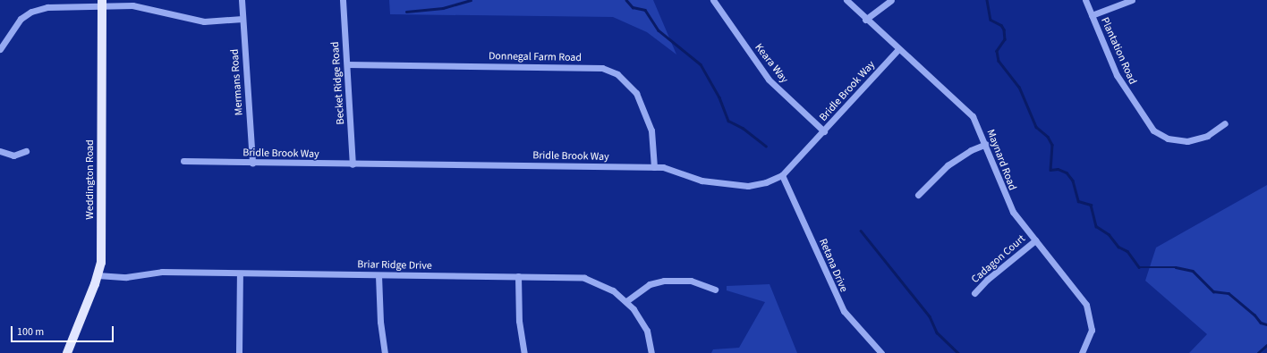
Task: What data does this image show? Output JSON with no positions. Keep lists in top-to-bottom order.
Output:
{
  "streets": {
    "main road": ["Weddington Road"],
    "street": [
      "Plantation Road",
      "Donnegal Farm Road",
      "Keara Way",
      "Mermans Road",
      "Becket Ridge Road",
      "Bridle Brook Way",
      "Maynard Road",
      "Cadagon Court",
      "Briar Ridge Drive",
      "Retana Drive"
    ]
  },
  "crossings": [
    ["Donnegal Farm Road", "Becket Ridge Road"],
    ["Donnegal Farm Road", "Bridle Brook Way"],
    ["Keara Way", "Bridle Brook Way"],
    ["Mermans Road", "Bridle Brook Way"],
    ["Becket Ridge Road", "Bridle Brook Way"],
    ["Bridle Brook Way", "Maynard Road"],
    ["Bridle Brook Way", "Retana Drive"],
    ["Maynard Road", "Cadagon Court"],
    ["Weddington Road", "Briar Ridge Drive"]
  ],
  "scale_bar": "100 m"
}
